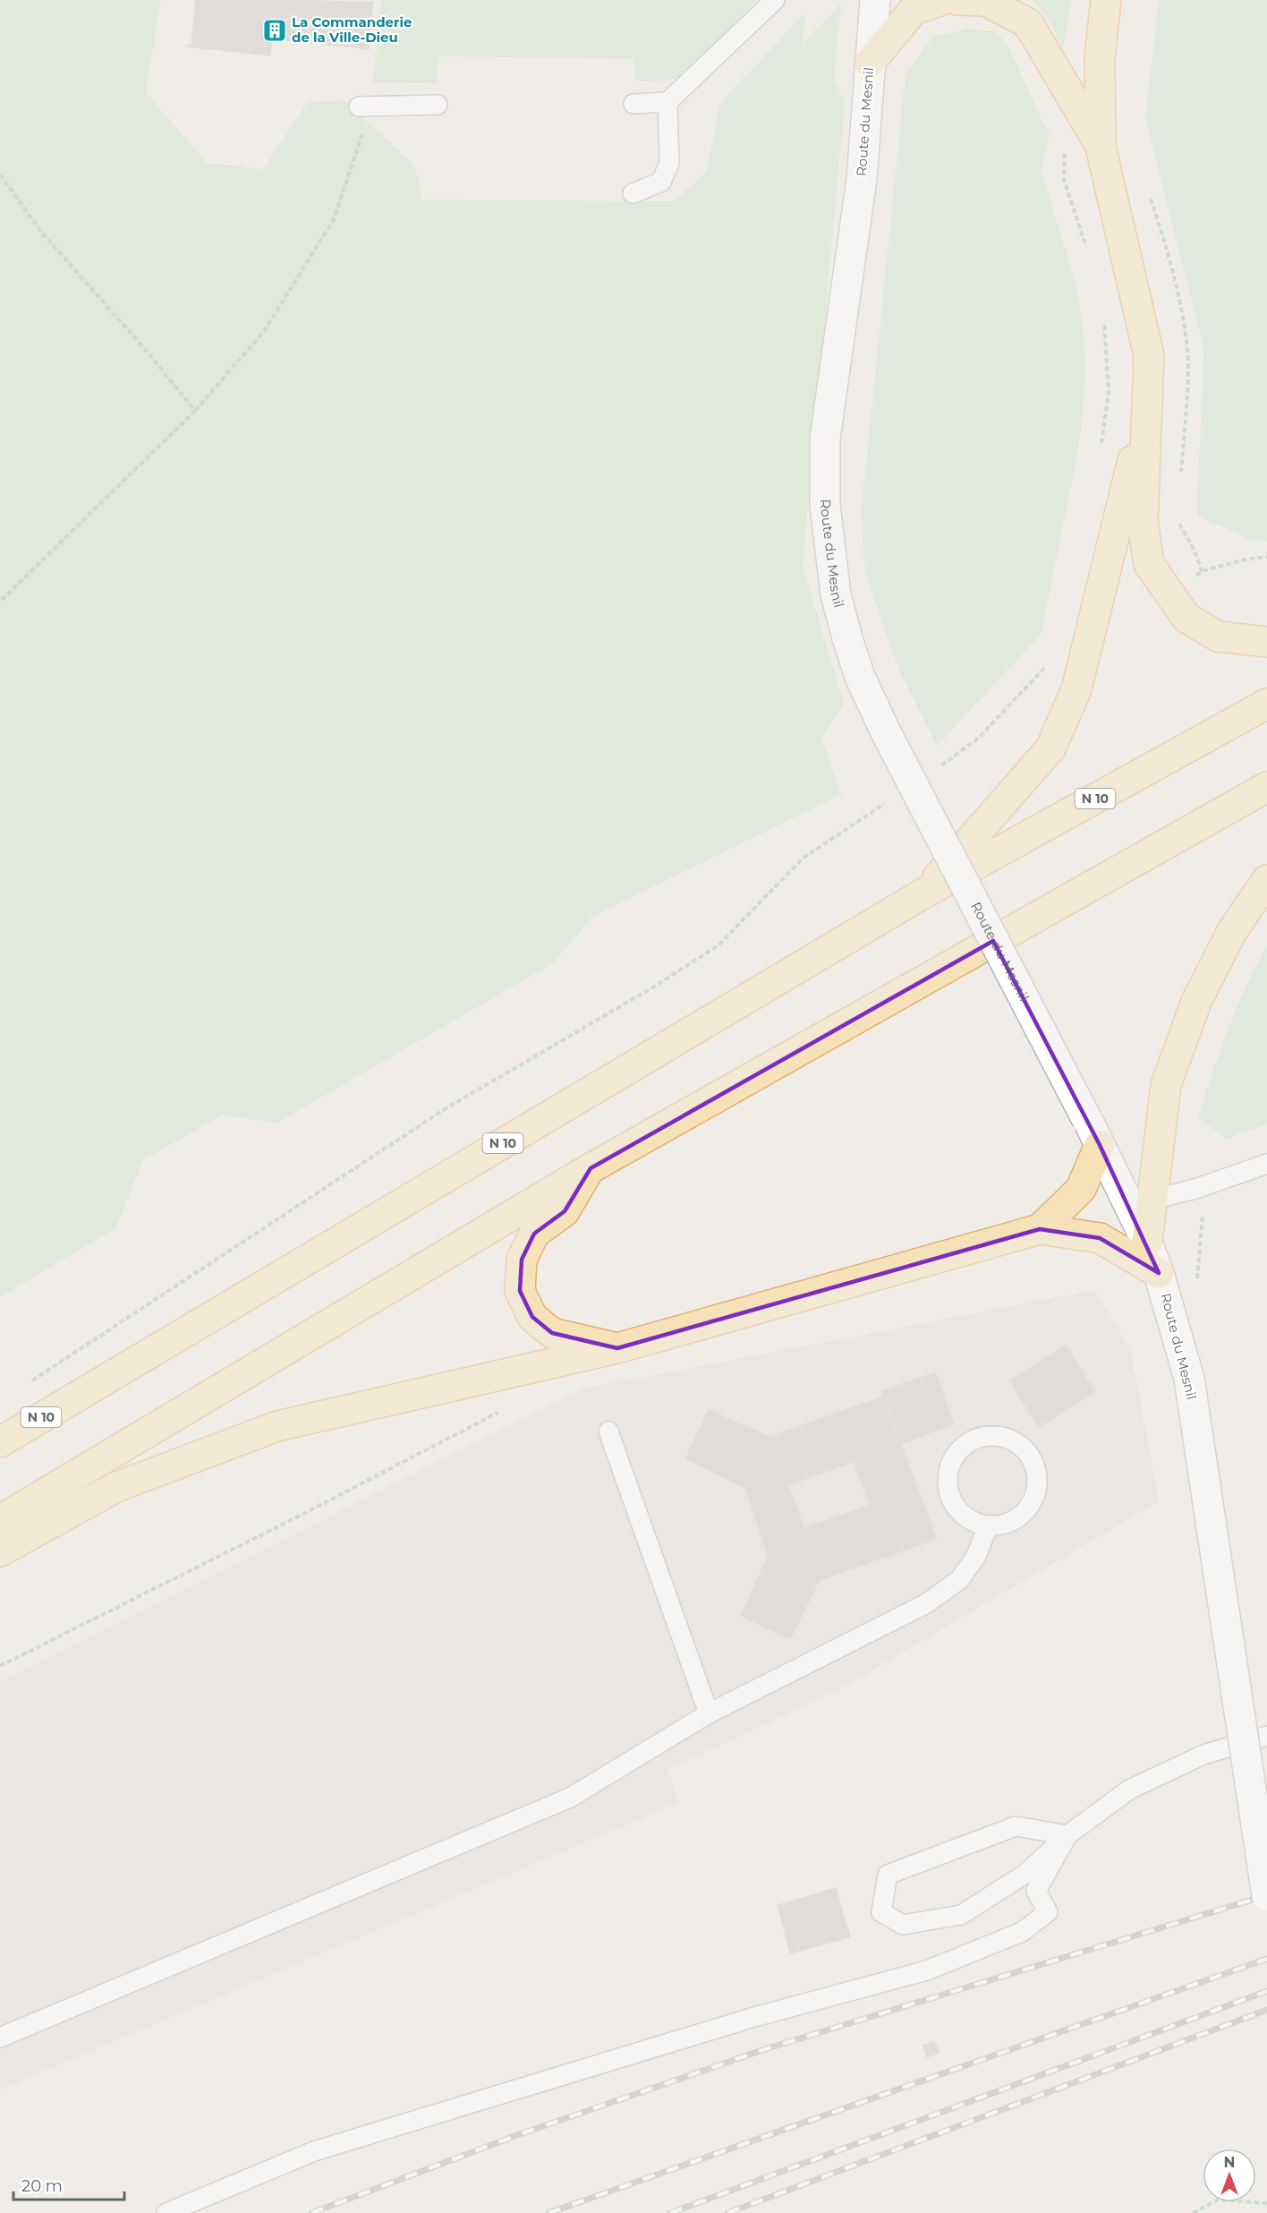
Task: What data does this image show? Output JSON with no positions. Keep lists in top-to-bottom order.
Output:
{
  "streets": {
    "main road": ["N 10"],
    "street": ["Route du Mesnil"]
  },
  "places": {
    "building": ["La Commanderie de la Ville-Dieu"]
  },
  "scale_bar": "20 m",
  "north": "top"
}
